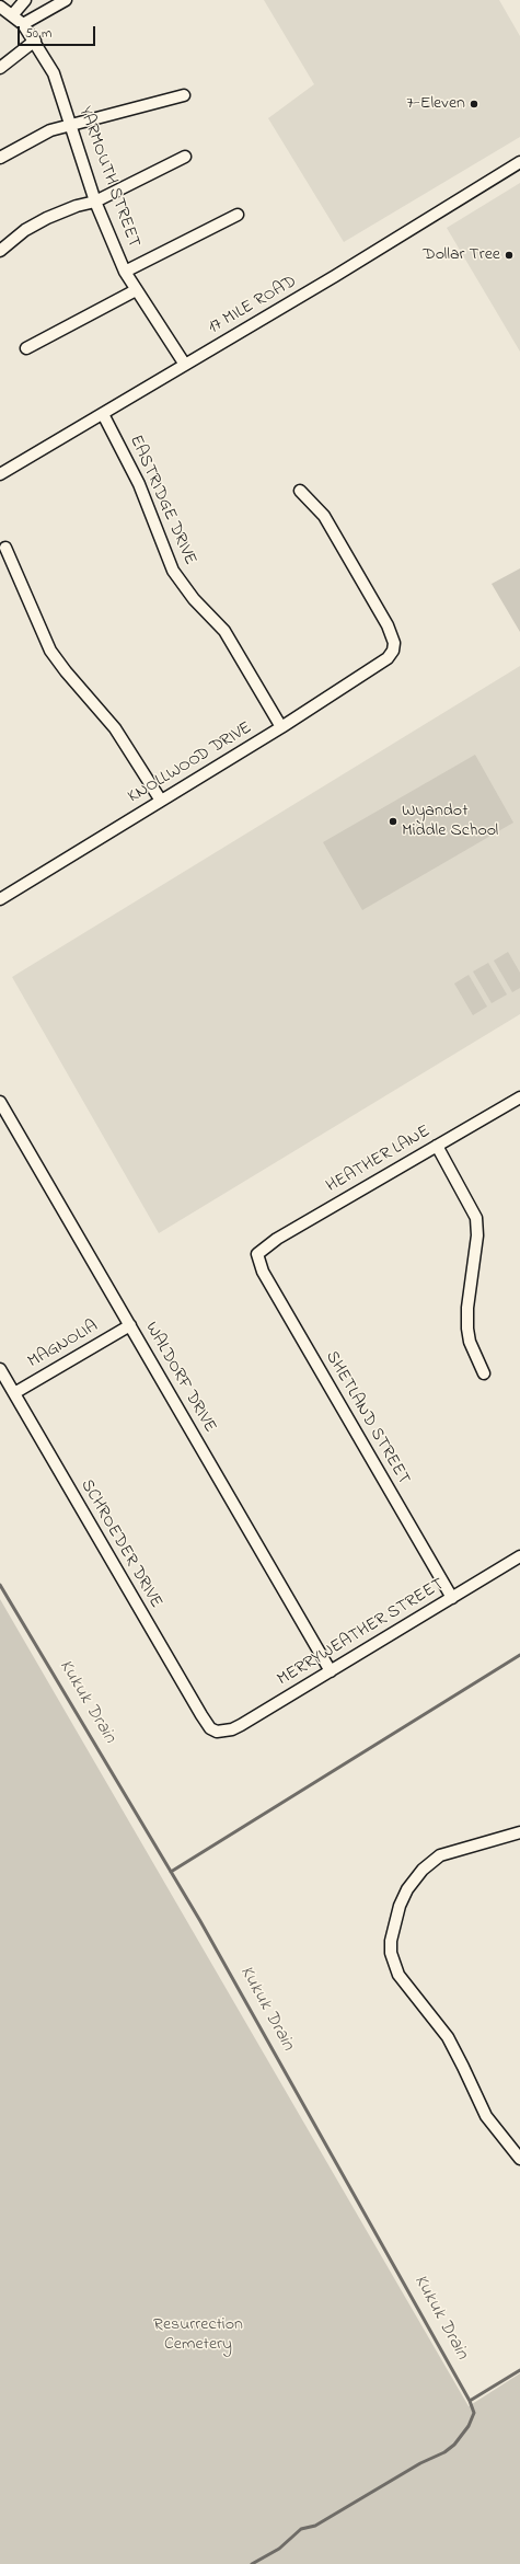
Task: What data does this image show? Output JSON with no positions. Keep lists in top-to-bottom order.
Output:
{
  "streets": {
    "street": [
      "YARMOUTH STREET",
      "17 MILE ROAD",
      "EASTRIDGE DRIVE",
      "KNOLLWOOD DRIVE",
      "HEATHER LANE",
      "MAGNOLIA",
      "WALDORF DRIVE",
      "SHETLAND STREET",
      "SCHROEDER DRIVE",
      "MERRYWEATHER STREET"
    ]
  },
  "crossings": [
    ["YARMOUTH STREET", "17 MILE ROAD"],
    ["17 MILE ROAD", "EASTRIDGE DRIVE"],
    ["EASTRIDGE DRIVE", "KNOLLWOOD DRIVE"],
    ["HEATHER LANE", "SHETLAND STREET"],
    ["MAGNOLIA", "WALDORF DRIVE"],
    ["MAGNOLIA", "SCHROEDER DRIVE"],
    ["WALDORF DRIVE", "MERRYWEATHER STREET"],
    ["SHETLAND STREET", "MERRYWEATHER STREET"],
    ["SCHROEDER DRIVE", "MERRYWEATHER STREET"]
  ],
  "water": ["Kukuk Drain"],
  "parks": ["Resurrection Cemetery"],
  "places": ["7-Eleven", "Dollar Tree", "Wyandot Middle School"],
  "scale_bar": "50 m"
}
